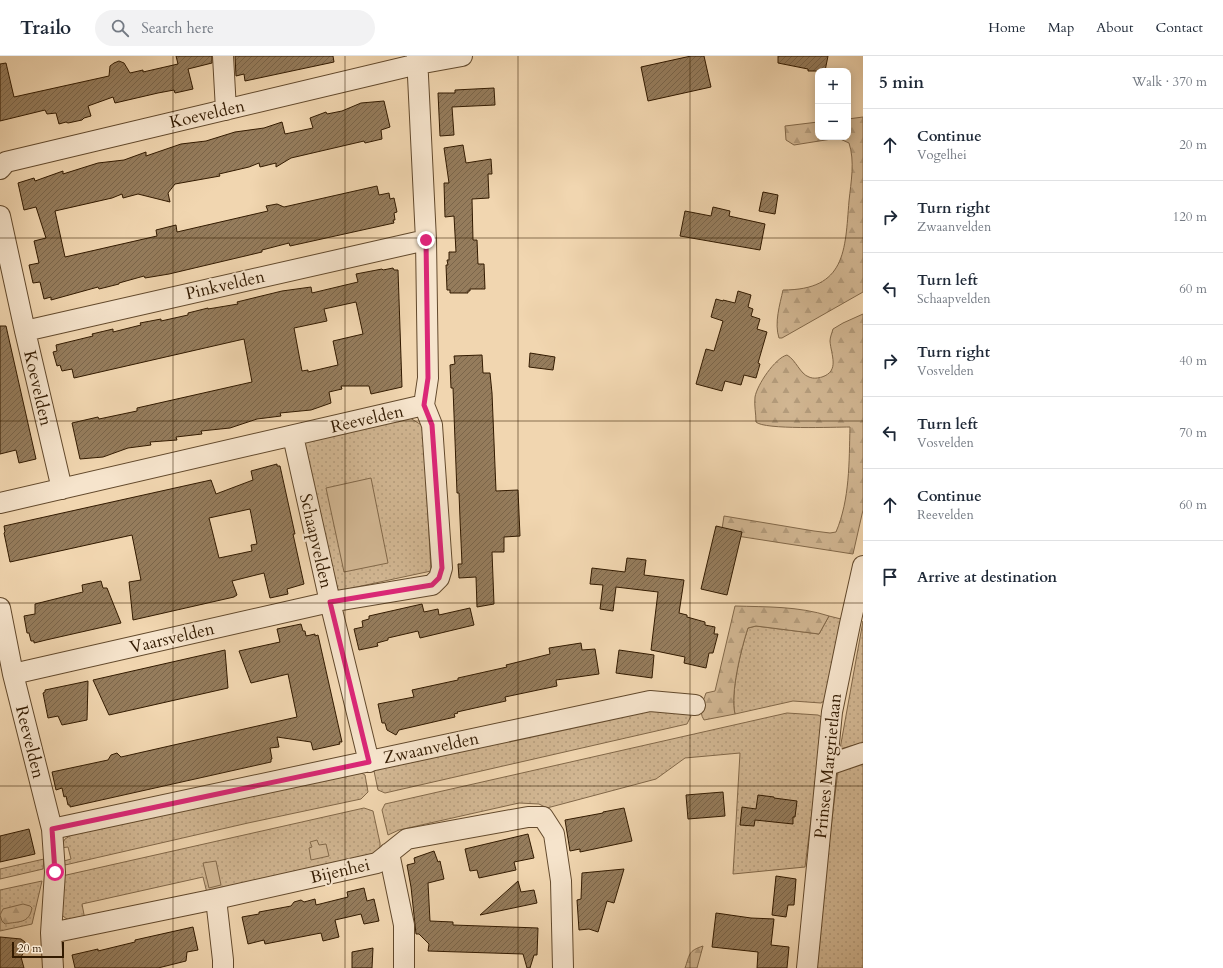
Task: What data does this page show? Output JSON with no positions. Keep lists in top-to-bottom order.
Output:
{
  "streets": {
    "street": [
      "Koevelden",
      "Pinkvelden",
      "Reevelden",
      "Schaapvelden",
      "Vaarsvelden",
      "Zwaanvelden",
      "Prinses Margrietlaan",
      "Bijenhei"
    ]
  },
  "crossings": [
    ["Koevelden", "Pinkvelden"],
    ["Koevelden", "Reevelden"],
    ["Pinkvelden", "Reevelden"],
    ["Reevelden", "Schaapvelden"],
    ["Reevelden", "Vaarsvelden"],
    ["Reevelden", "Zwaanvelden"],
    ["Reevelden", "Bijenhei"],
    ["Schaapvelden", "Vaarsvelden"],
    ["Schaapvelden", "Zwaanvelden"]
  ],
  "scale_bar": "20 m",
  "page": {
    "header": "Trailo",
    "search": "Search here",
    "nav": [
      "Home",
      "Map",
      "About",
      "Contact"
    ],
    "heading": ["5 min", "Walk · 370 m"],
    "map_buttons": ["+", "−"],
    "list": [
      ["Continue", "Vogelhei", "20 m"],
      ["Turn right", "Zwaanvelden", "120 m"],
      ["Turn left", "Schaapvelden", "60 m"],
      ["Turn right", "Vosvelden", "40 m"],
      ["Turn left", "Vosvelden", "70 m"],
      ["Continue", "Reevelden", "60 m"],
      "Arrive at destination"
    ],
    "scale": "20 m"
  }
}
